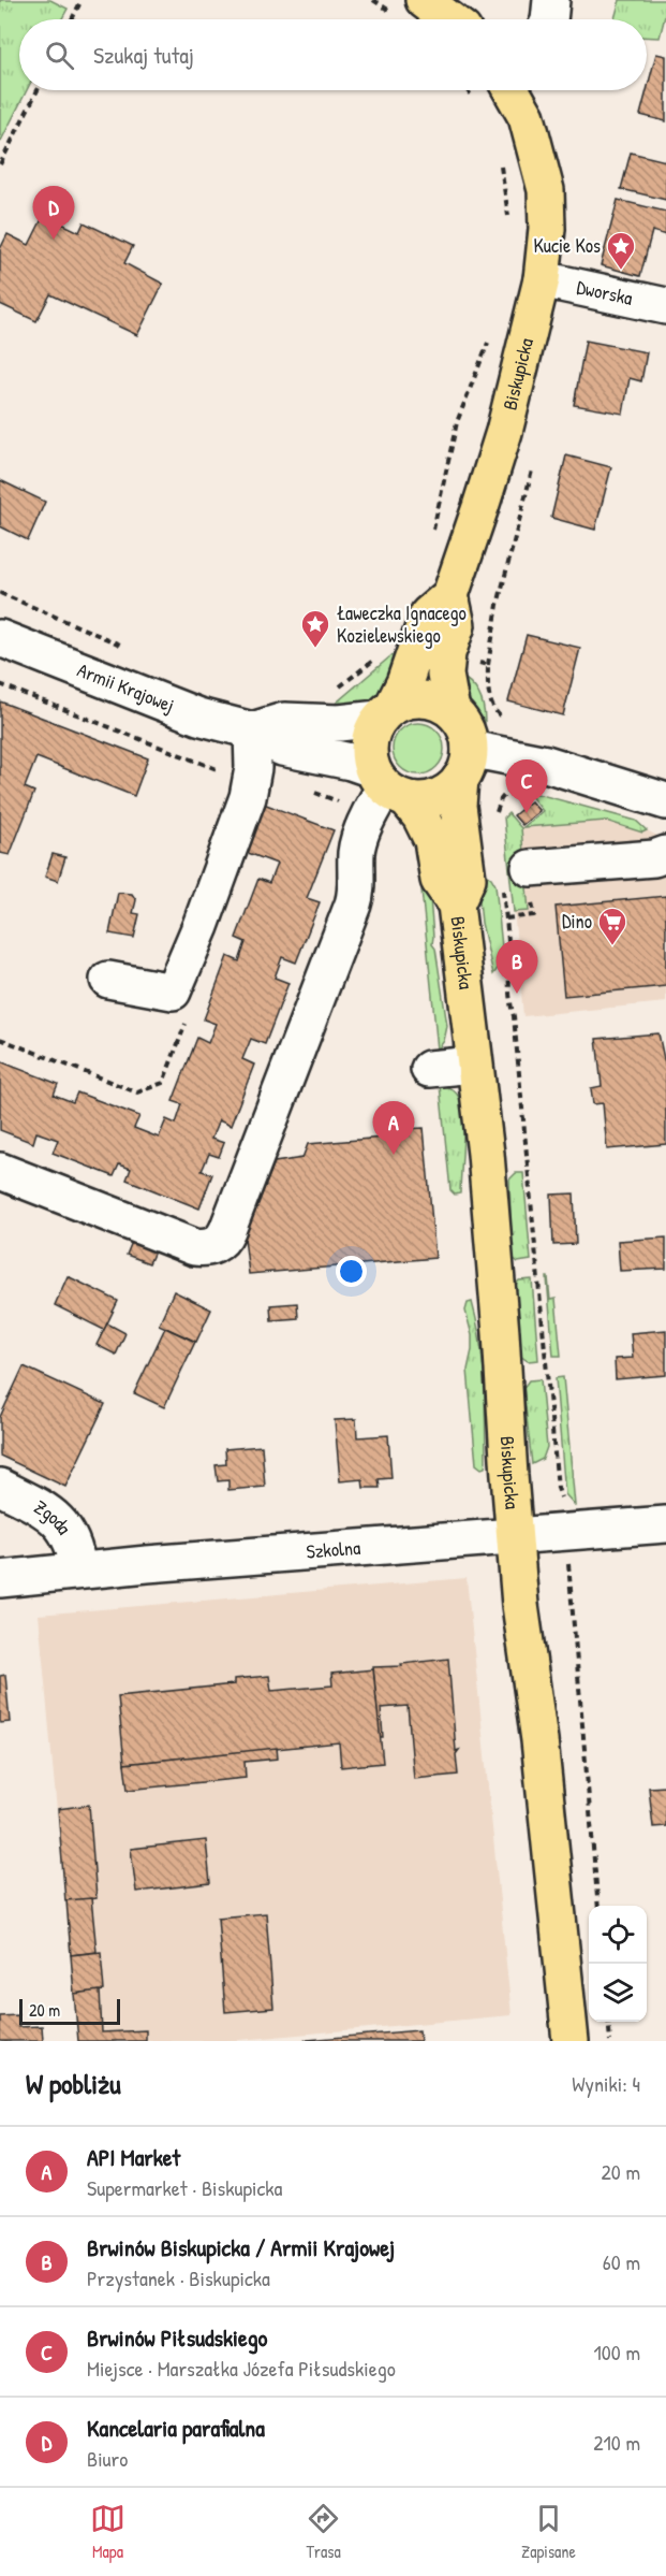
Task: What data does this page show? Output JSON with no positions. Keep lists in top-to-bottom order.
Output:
{
  "streets": {
    "main road": ["Biskupicka"],
    "street": [
      "Dworska",
      "Armii Krajowej",
      "Zgoda",
      "Szkolna"
    ]
  },
  "crossings": [
    ["Dworska", "Biskupicka"],
    ["Biskupicka", "Armii Krajowej"],
    ["Biskupicka", "Szkolna"],
    ["Zgoda", "Szkolna"]
  ],
  "places": {
    "place": ["Kucie Kos", "Ławeczka Ignacego Kozielewskiego"],
    "supermarket": ["Dino"]
  },
  "scale_bar": "20 m",
  "page": {
    "search": "Szukaj tutaj",
    "pins": [
      "D",
      "C",
      "B",
      "A"
    ],
    "scale": "20 m",
    "heading": ["W pobliżu", "Wyniki: 4"],
    "list": [
      {
        "mark": "A",
        "name": "API Market",
        "note": "Supermarket · Biskupicka",
        "value": "20 m"
      },
      {
        "mark": "B",
        "name": "Brwinów Biskupicka / Armii Krajowej",
        "note": "Przystanek · Biskupicka",
        "value": "60 m"
      },
      {
        "mark": "C",
        "name": "Brwinów Piłsudskiego",
        "note": "Miejsce · Marszałka Józefa Piłsudskiego",
        "value": "100 m"
      },
      {
        "mark": "D",
        "name": "Kancelaria parafialna",
        "note": "Biuro",
        "value": "210 m"
      }
    ],
    "nav": ["Mapa", "Trasa", "Zapisane"]
  }
}
